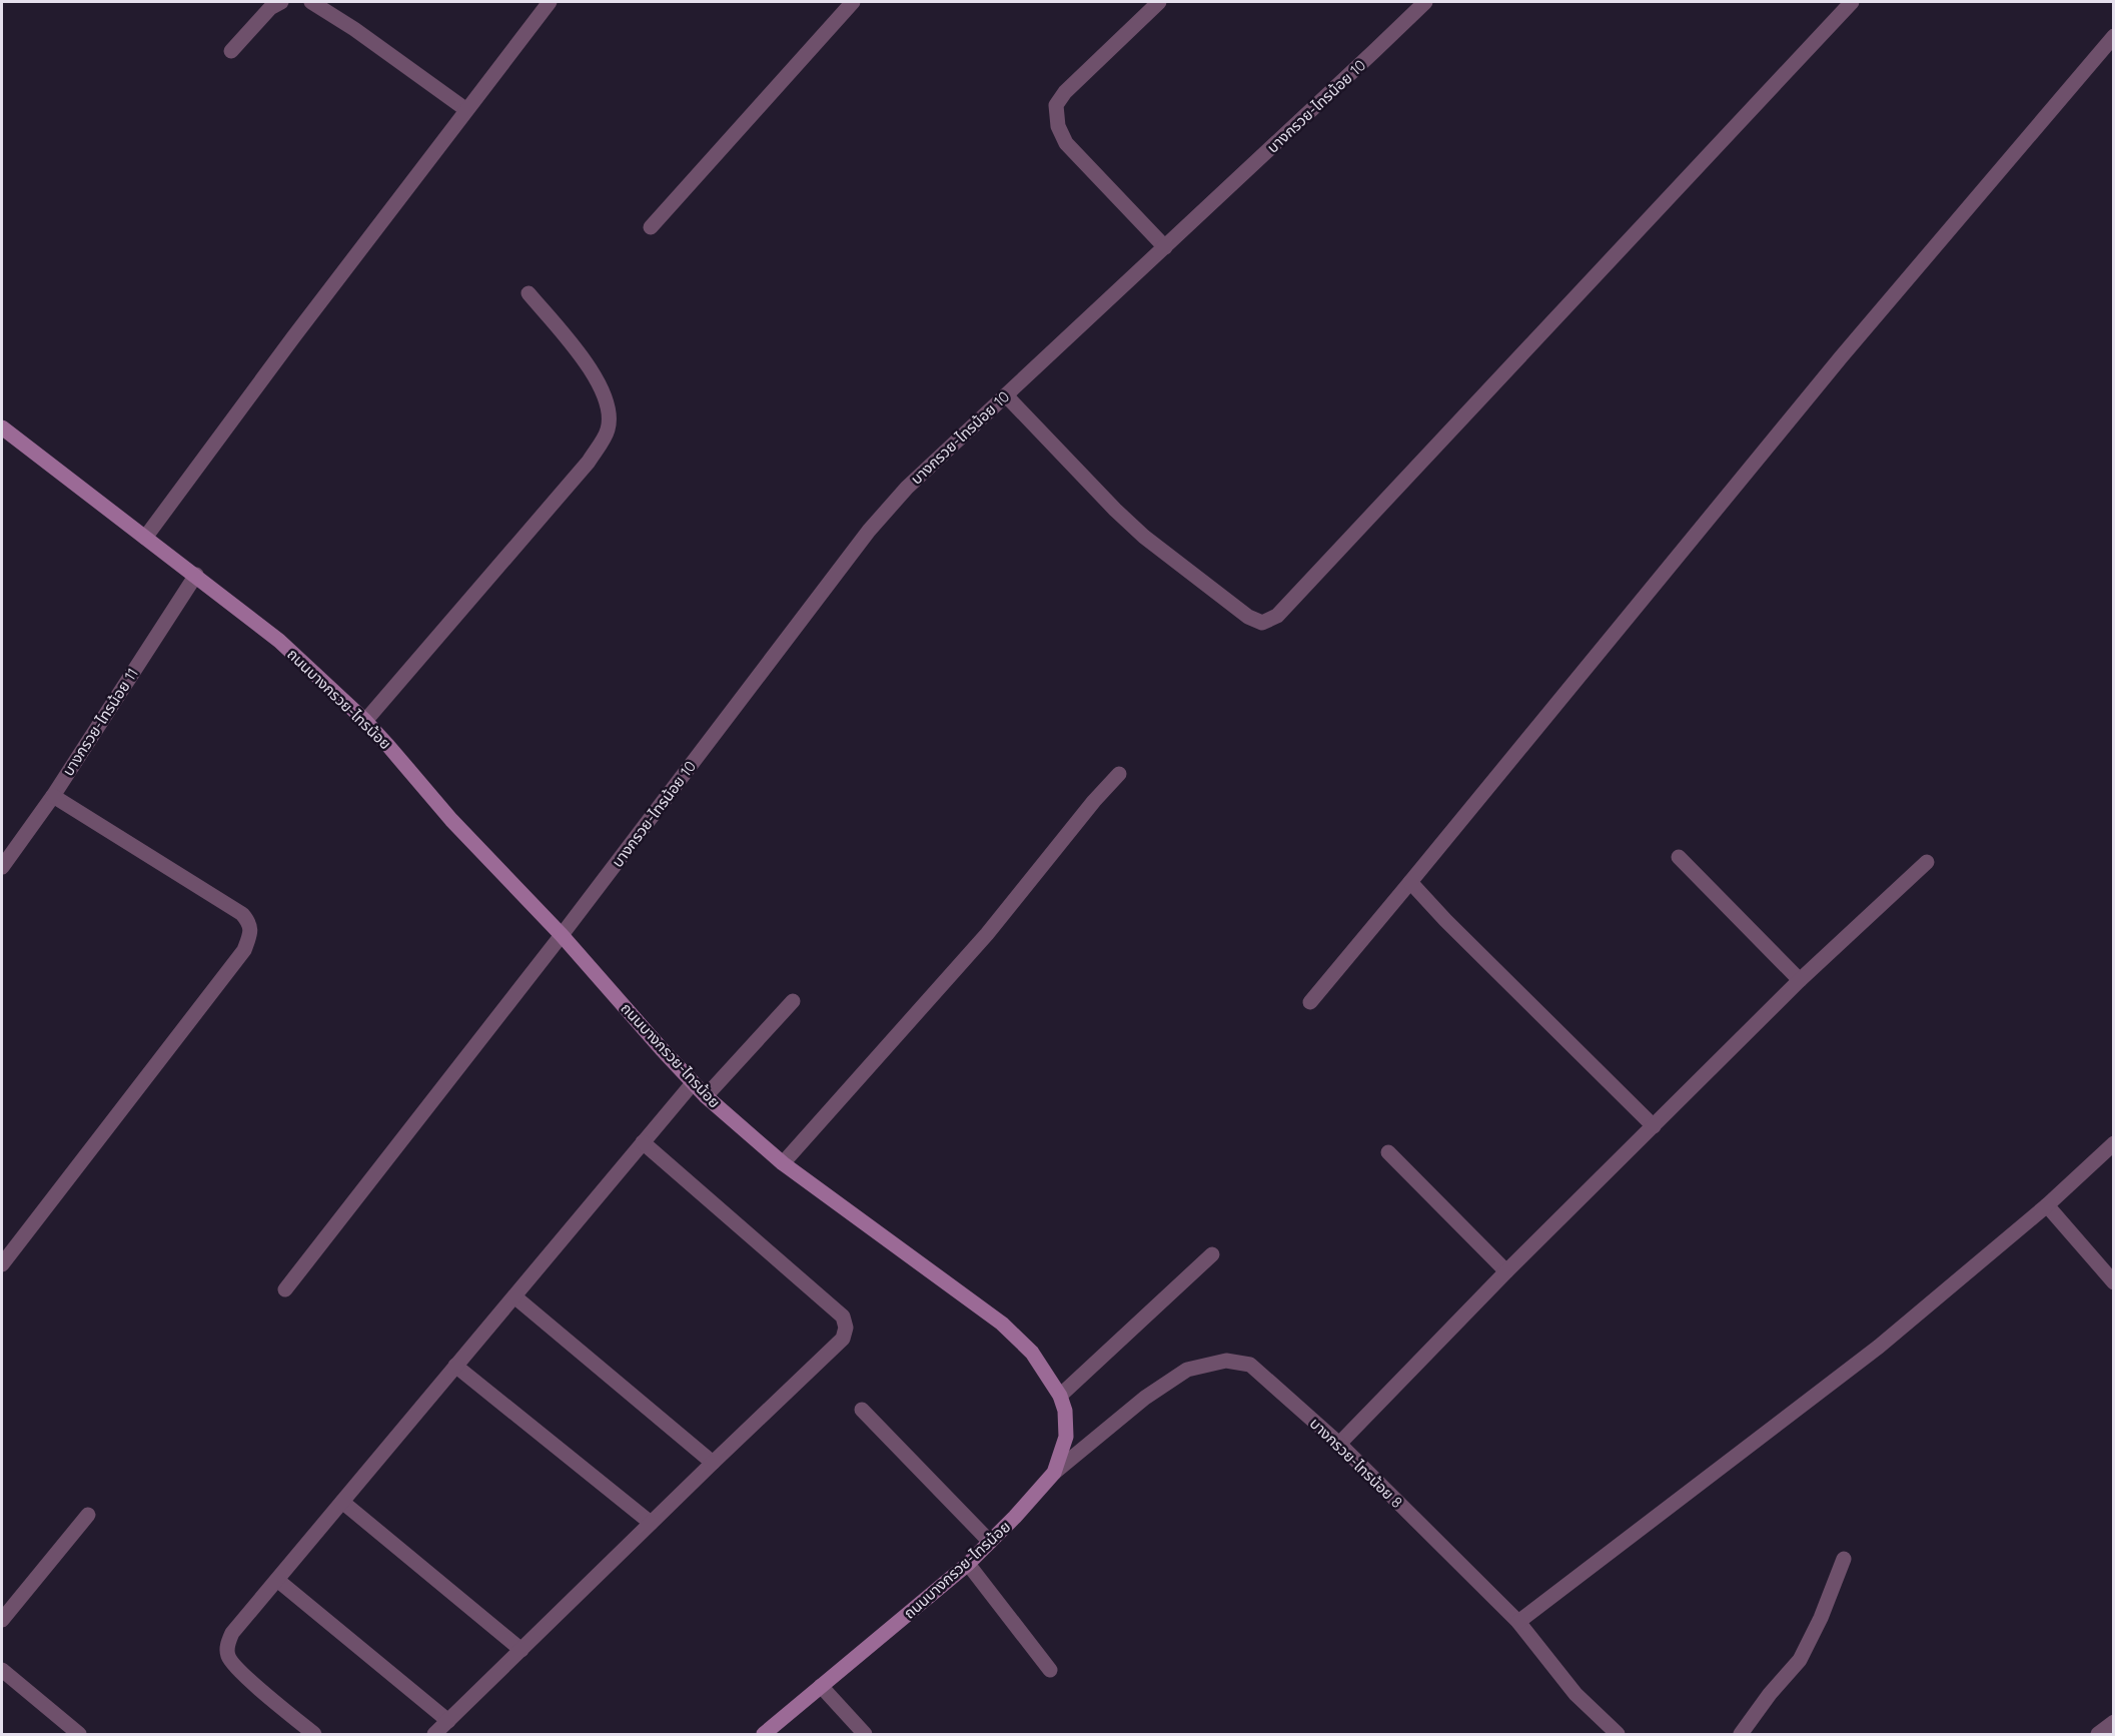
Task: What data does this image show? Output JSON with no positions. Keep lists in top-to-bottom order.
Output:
{
  "streets": {
    "main road": ["ถนนบางกรวย-ไทรน้อย"],
    "street": ["บางกรวย-ไทรน้อย 10", "บางกรวย-ไทรน้อย 11", "บางกรวย-ไทรน้อย 8"]
  },
  "crossings": [
    ["บางกรวย-ไทรน้อย 10", "ถนนบางกรวย-ไทรน้อย"],
    ["ถนนบางกรวย-ไทรน้อย", "บางกรวย-ไทรน้อย 11"],
    ["ถนนบางกรวย-ไทรน้อย", "บางกรวย-ไทรน้อย 8"]
  ]
}
